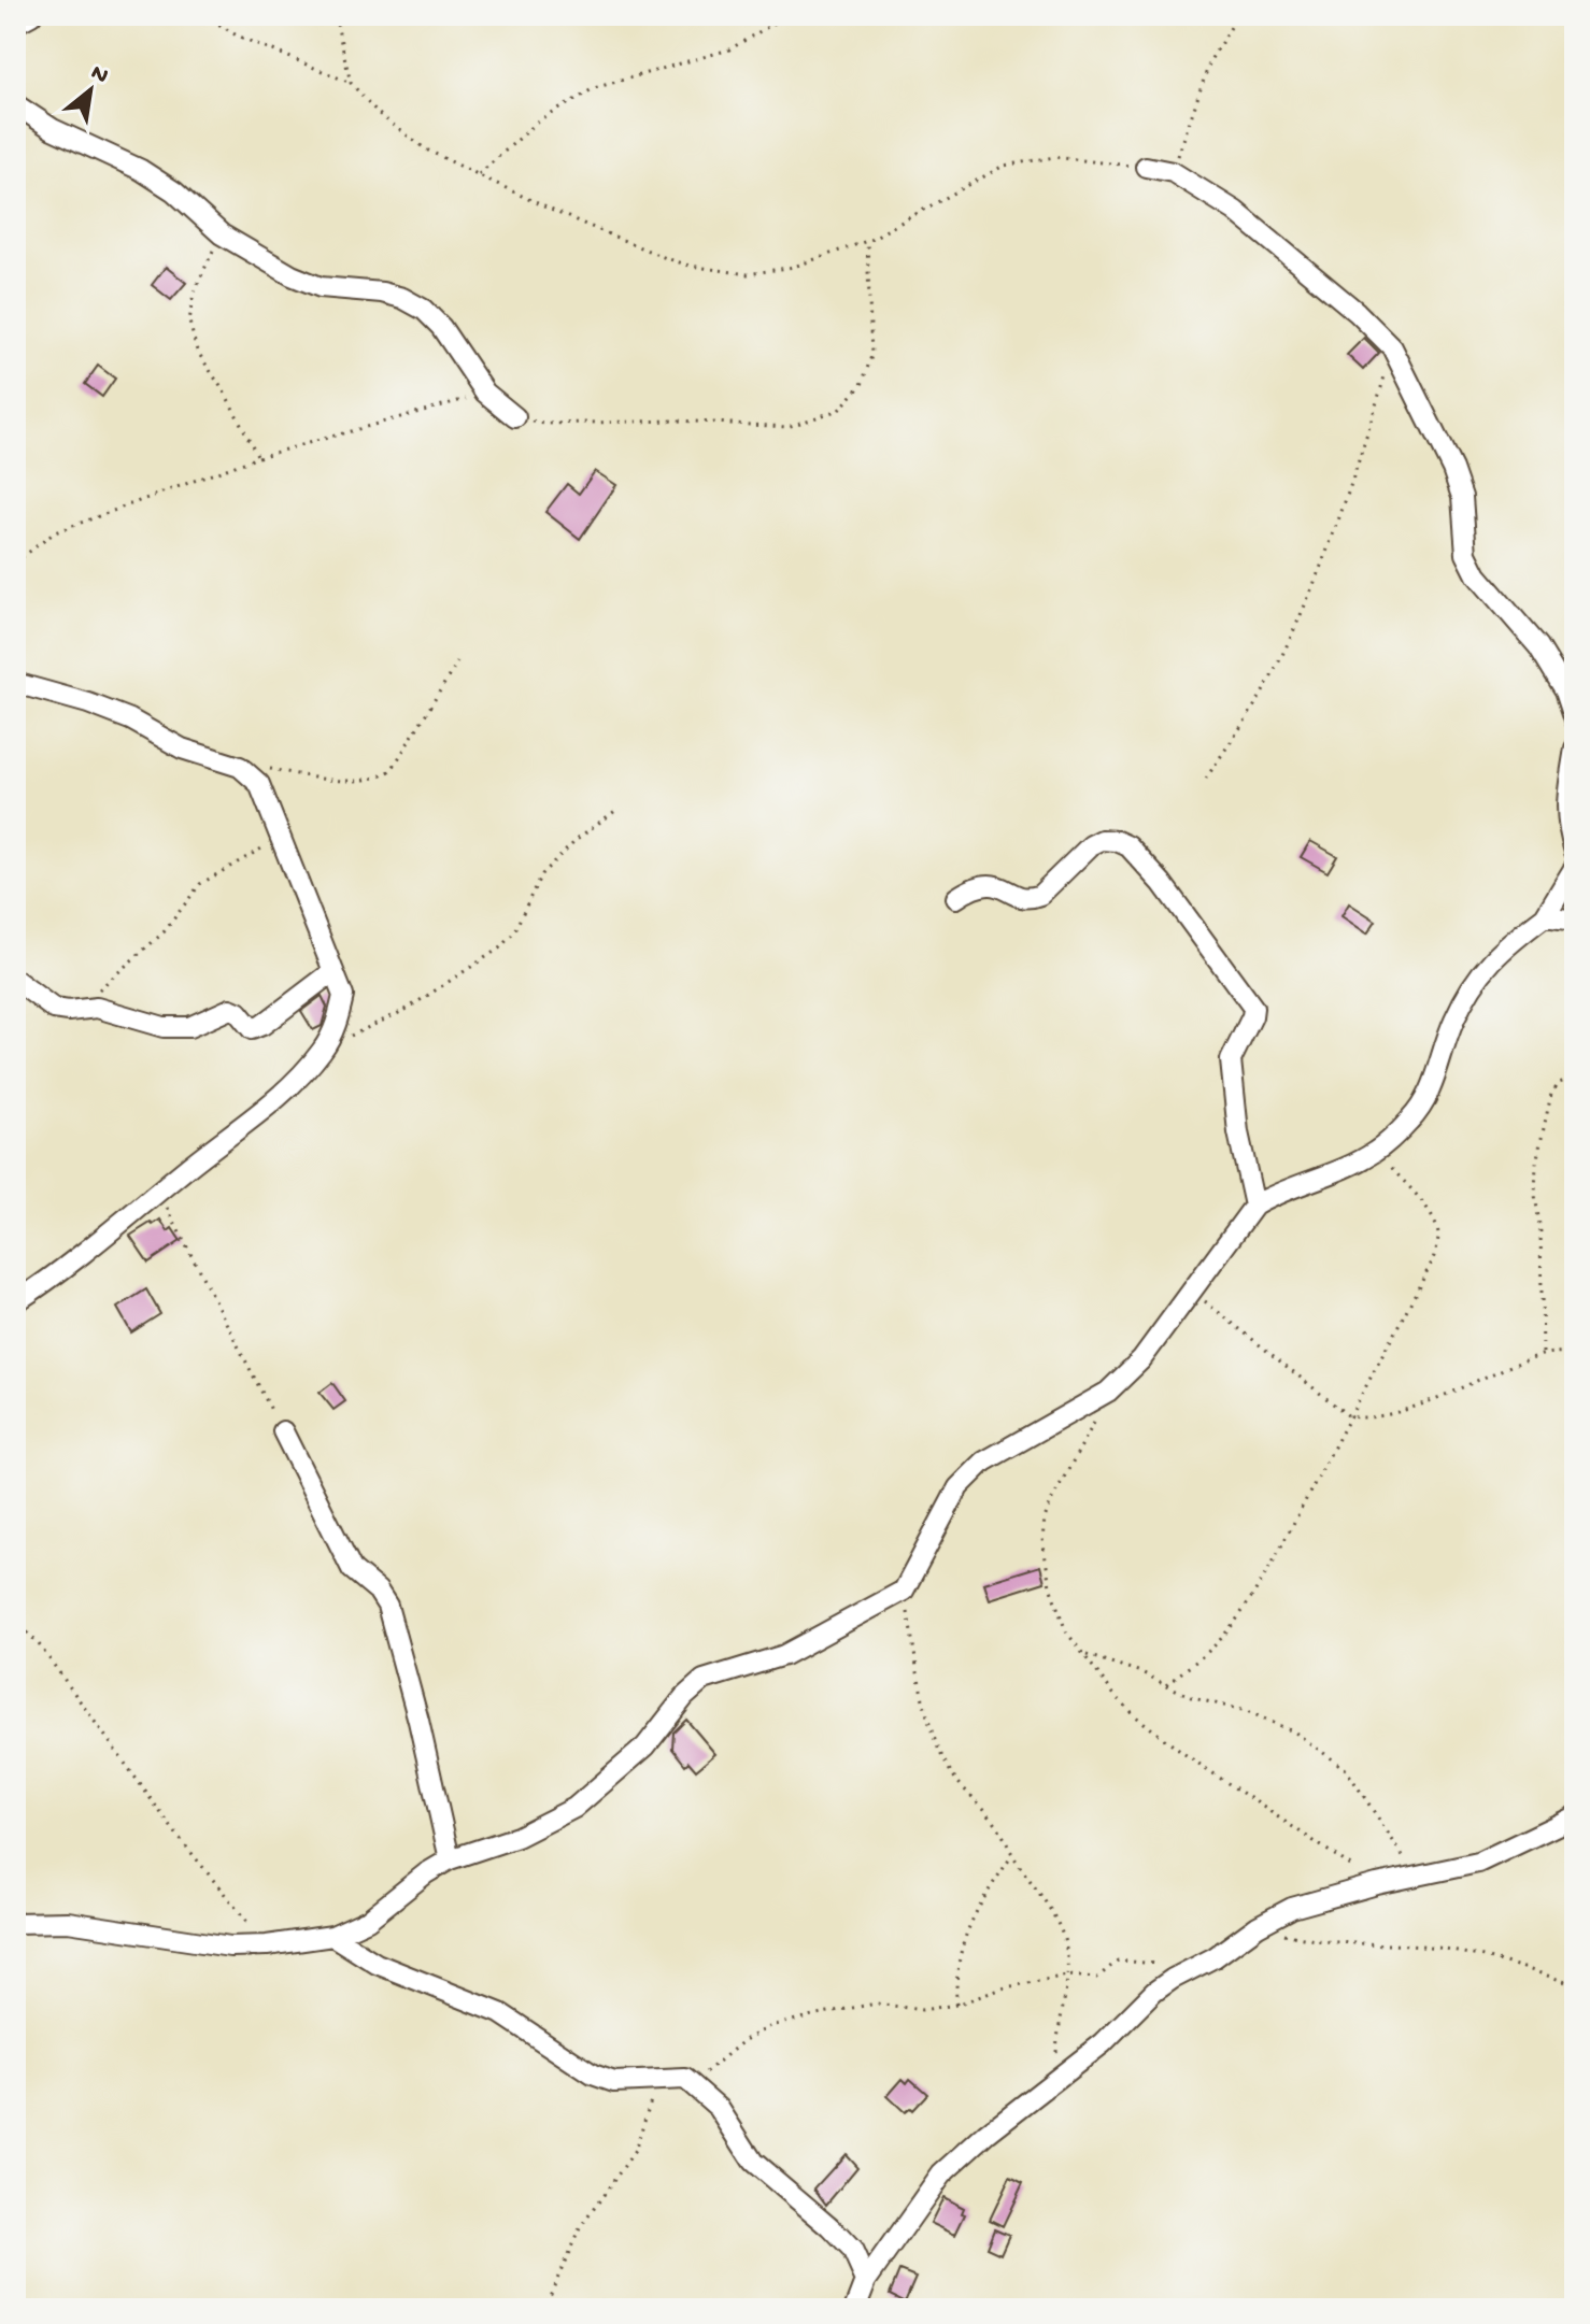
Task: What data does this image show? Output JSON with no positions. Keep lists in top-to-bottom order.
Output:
{
  "north": "top right"
}
